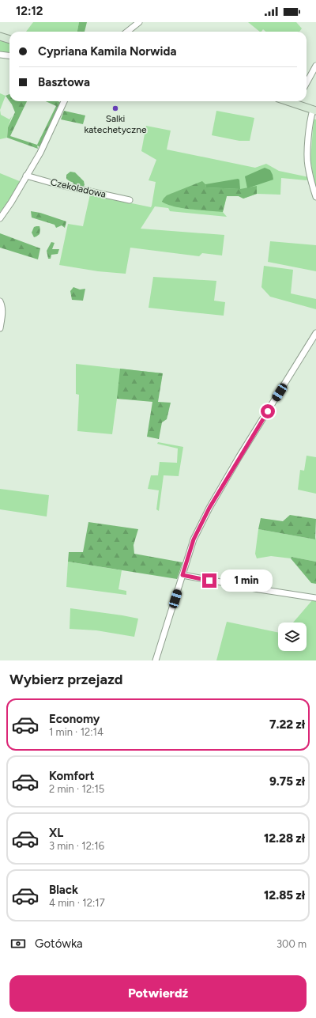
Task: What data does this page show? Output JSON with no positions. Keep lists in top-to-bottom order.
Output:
{
  "streets": {
    "street": ["Czekoladowa"]
  },
  "places": ["Salki katechetyczne"],
  "page": {
    "status": "12:12",
    "banner": ["Cypriana Kamila Norwida", "Basztowa"],
    "bubble": "1 min",
    "heading": "Wybierz przejazd",
    "list": [
      {
        "name": "Economy",
        "note": "1 min · 12:14",
        "value": "7.22 zł"
      },
      {
        "name": "Komfort",
        "note": "2 min · 12:15",
        "value": "9.75 zł"
      },
      {
        "name": "XL",
        "note": "3 min · 12:16",
        "value": "12.28 zł"
      },
      {
        "name": "Black",
        "note": "4 min · 12:17",
        "value": "12.85 zł"
      }
    ],
    "pay": ["Gotówka", "300 m"],
    "buttons": "Potwierdź"
  }
}
